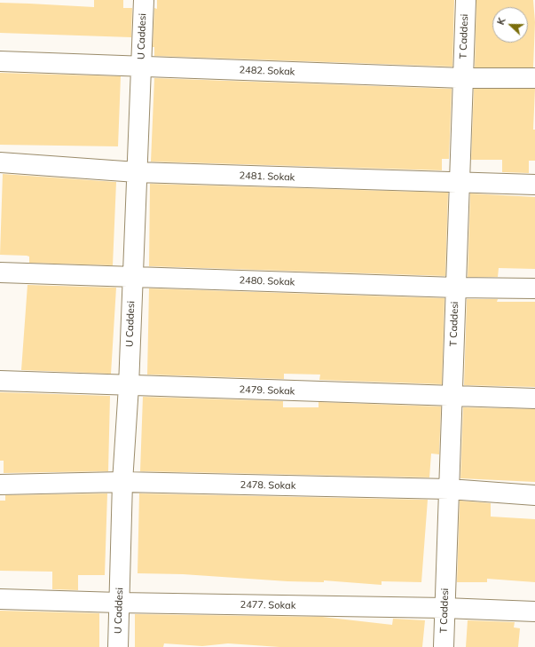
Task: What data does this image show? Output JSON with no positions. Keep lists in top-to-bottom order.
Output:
{
  "streets": {
    "street": [
      "U Caddesi",
      "T Caddesi",
      "2482. Sokak",
      "2481. Sokak",
      "2480. Sokak",
      "2479. Sokak",
      "2478. Sokak",
      "2477. Sokak"
    ]
  },
  "crossings": [
    ["U Caddesi", "2482. Sokak"],
    ["U Caddesi", "2481. Sokak"],
    ["U Caddesi", "2480. Sokak"],
    ["U Caddesi", "2479. Sokak"],
    ["U Caddesi", "2478. Sokak"],
    ["U Caddesi", "2477. Sokak"],
    ["T Caddesi", "2482. Sokak"],
    ["T Caddesi", "2481. Sokak"],
    ["T Caddesi", "2480. Sokak"],
    ["T Caddesi", "2479. Sokak"],
    ["T Caddesi", "2478. Sokak"],
    ["T Caddesi", "2477. Sokak"]
  ],
  "north": "left"
}
